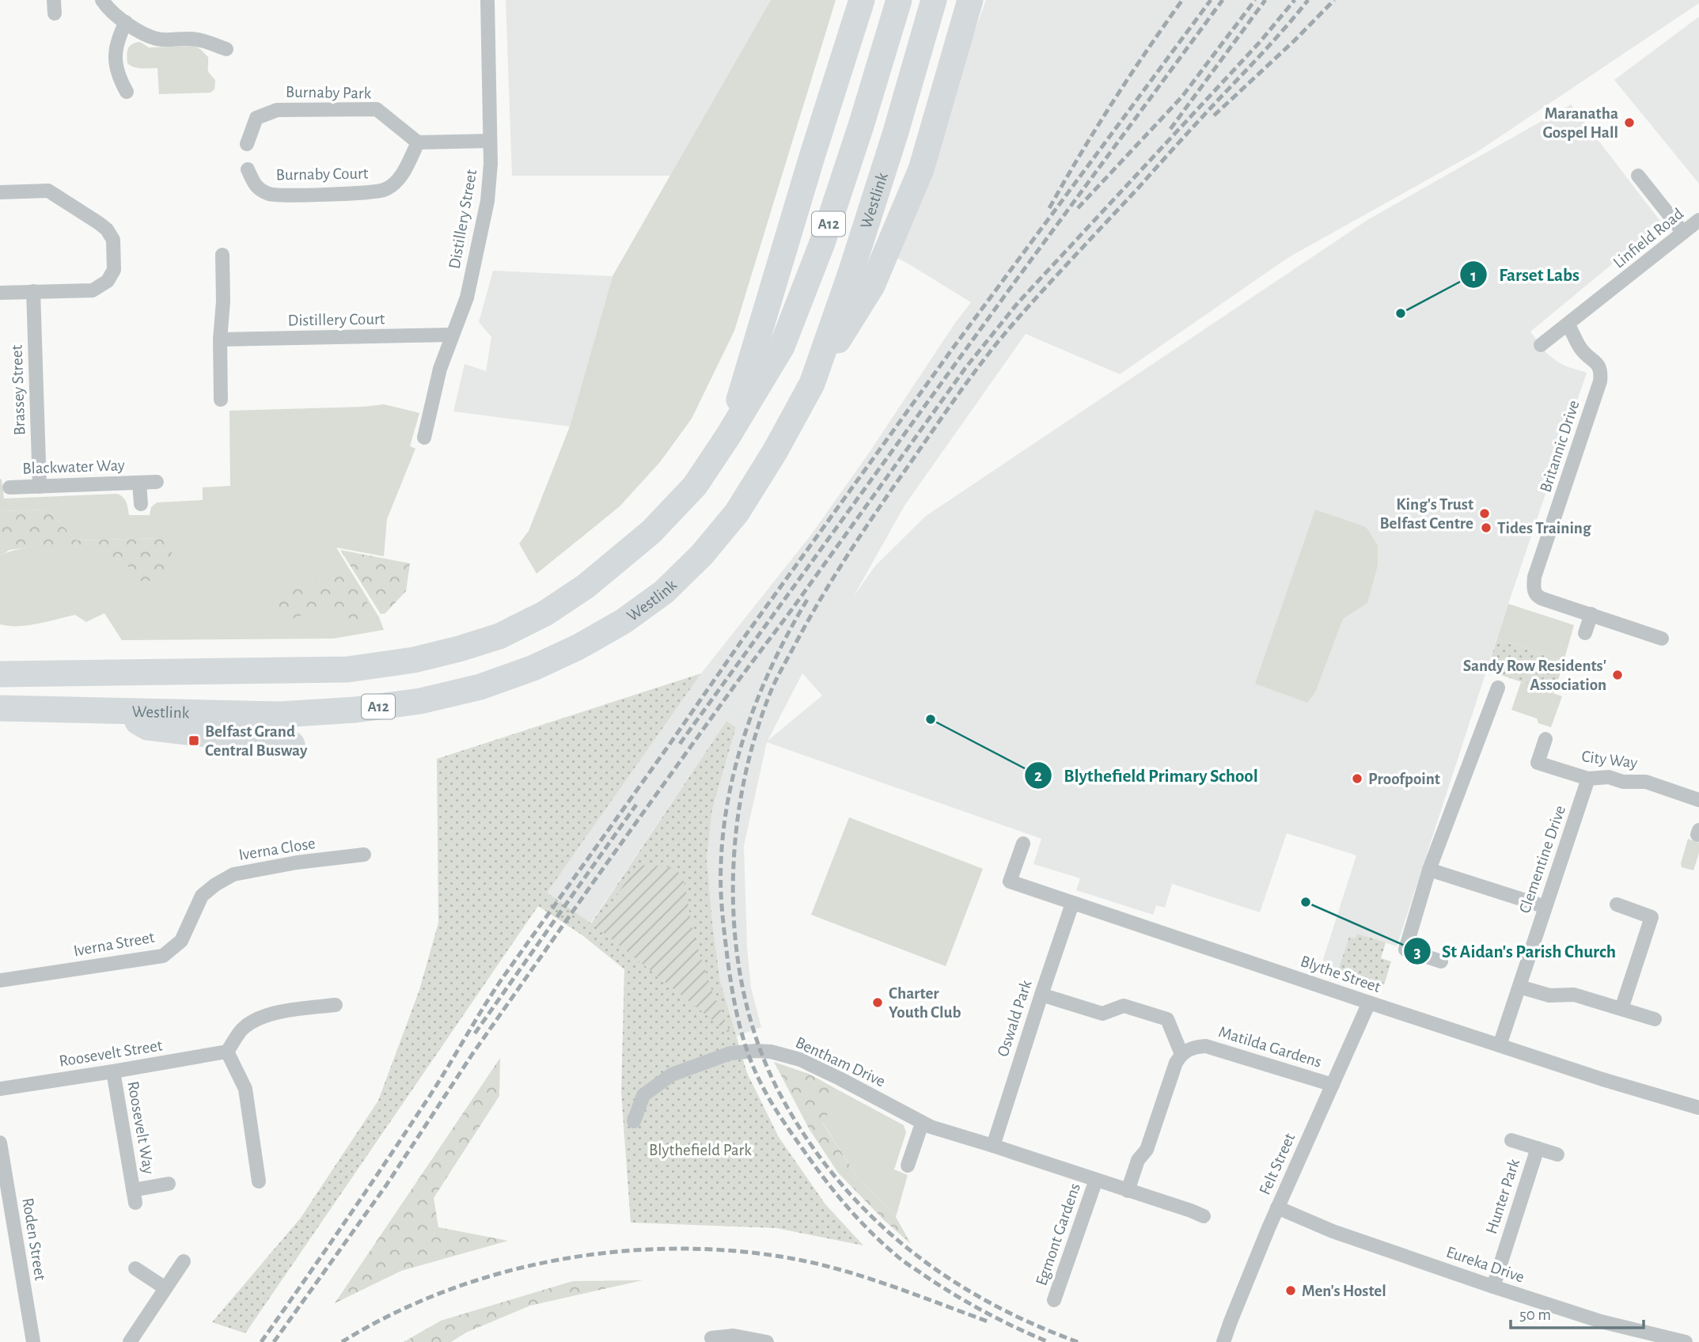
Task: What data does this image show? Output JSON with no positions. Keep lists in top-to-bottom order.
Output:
{
  "streets": {
    "highway": ["Westlink", "A12"],
    "street": [
      "Burnaby Park",
      "Burnaby Court",
      "Distillery Street",
      "Linfield Road",
      "Distillery Court",
      "Brassey Street",
      "Britannic Drive",
      "Blackwater Way",
      "City Way",
      "Iverna Close",
      "Clementine Drive",
      "Iverna Street",
      "Blythe Street",
      "Oswald Park",
      "Matilda Gardens",
      "Roosevelt Street",
      "Bentham Drive",
      "Roosevelt Way",
      "Felt Street",
      "Hunter Park",
      "Egmont Gardens",
      "Roden Street",
      "Eureka Drive"
    ]
  },
  "crossings": [
    ["Burnaby Park", "Burnaby Court"],
    ["Distillery Street", "Distillery Court"],
    ["Linfield Road", "Britannic Drive"],
    ["Brassey Street", "Blackwater Way"],
    ["City Way", "Clementine Drive"],
    ["Iverna Close", "Iverna Street"],
    ["Clementine Drive", "Blythe Street"],
    ["Blythe Street", "Oswald Park"],
    ["Blythe Street", "Felt Street"],
    ["Oswald Park", "Bentham Drive"],
    ["Matilda Gardens", "Felt Street"],
    ["Roosevelt Street", "Roosevelt Way"],
    ["Bentham Drive", "Egmont Gardens"],
    ["Felt Street", "Eureka Drive"],
    ["Hunter Park", "Eureka Drive"]
  ],
  "parks": ["Blythefield Park"],
  "places": {
    "other": [
      "Maranatha Gospel Hall",
      "Farset Labs",
      "King's Trust Belfast Centre",
      "Tides Training",
      "Sandy Row Residents' Association",
      "Blythefield Primary School",
      "Proofpoint",
      "St Aidan's Parish Church",
      "Charter Youth Club",
      "Men's Hostel"
    ],
    "transit": ["Belfast Grand Central Busway"]
  },
  "scale_bar": "50 m"
}
